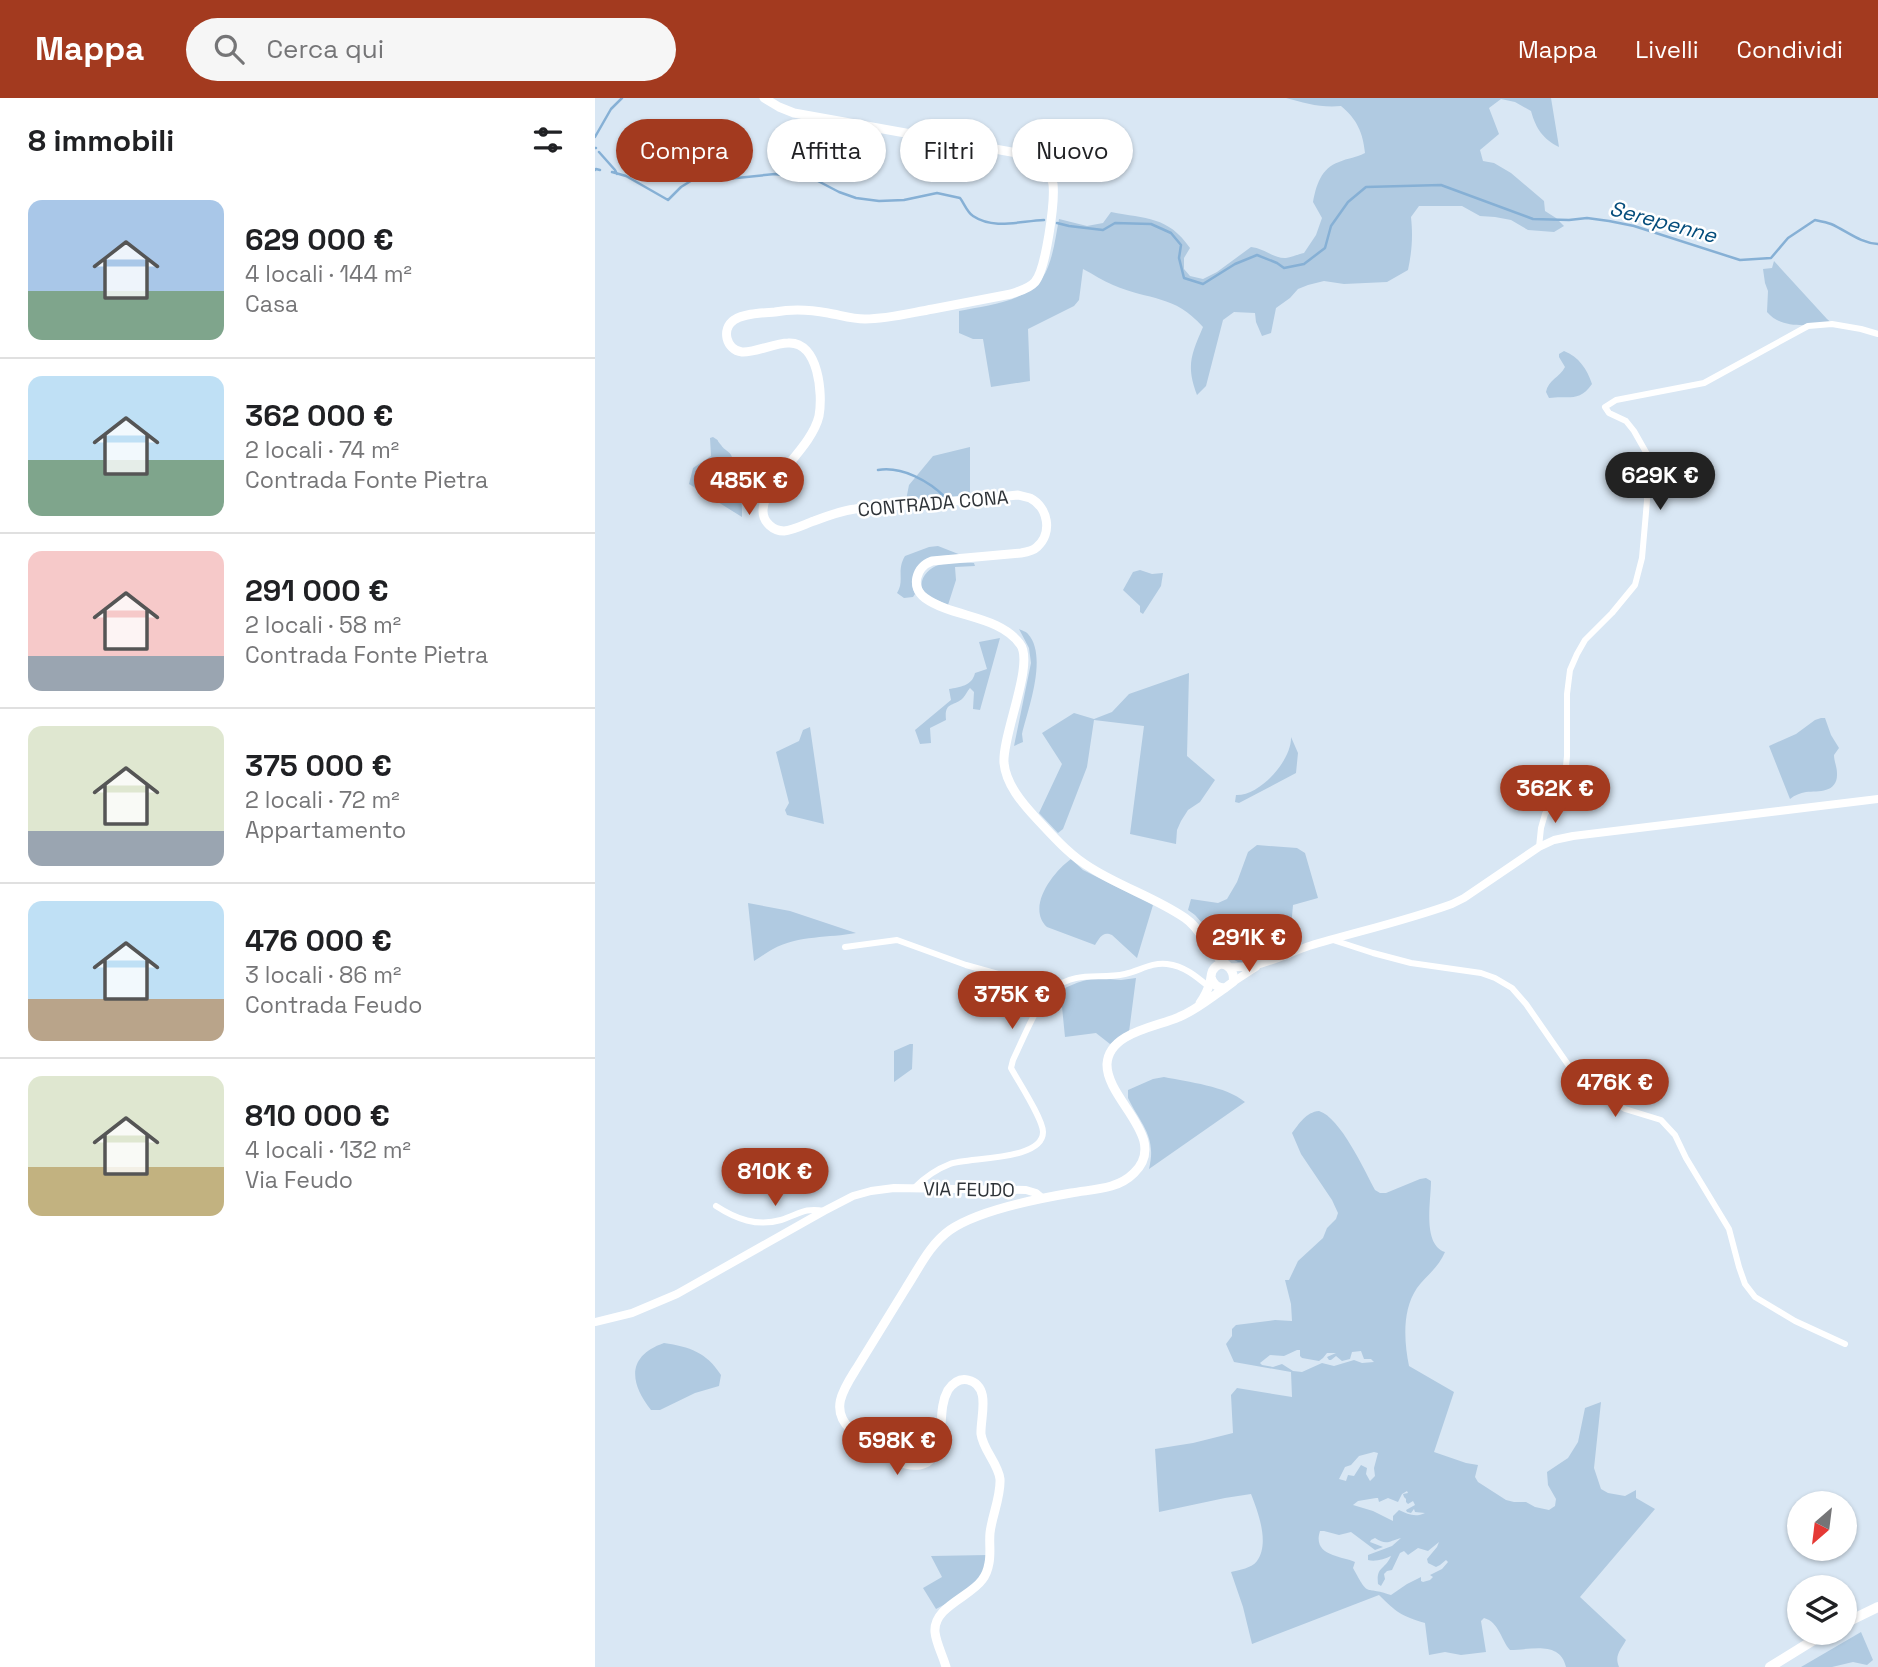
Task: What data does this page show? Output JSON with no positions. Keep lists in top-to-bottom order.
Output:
{
  "streets": {
    "main road": ["CONTRADA CONA", "VIA FEUDO"]
  },
  "crossings": [
    ["CONTRADA CONA", "VIA FEUDO"]
  ],
  "water": ["Serepenne"],
  "north": "bottom left",
  "page": {
    "header": "Mappa",
    "search": "Cerca qui",
    "nav": ["Mappa", "Livelli", "Condividi"],
    "heading": "8 immobili",
    "chip": [
      "Compra",
      "Affitta",
      "Filtri",
      "Nuovo"
    ],
    "list": [
      {
        "name": "629 000 €",
        "note": "4 locali · 144 m² · Casa"
      },
      {
        "name": "362 000 €",
        "note": "2 locali · 74 m² · Contrada Fonte Pietra"
      },
      {
        "name": "291 000 €",
        "note": "2 locali · 58 m² · Contrada Fonte Pietra"
      },
      {
        "name": "375 000 €",
        "note": "2 locali · 72 m² · Appartamento"
      },
      {
        "name": "476 000 €",
        "note": "3 locali · 86 m² · Contrada Feudo"
      },
      {
        "name": "810 000 €",
        "note": "4 locali · 132 m² · Via Feudo"
      }
    ],
    "price": [
      "629K €",
      "485K €",
      "362K €",
      "291K €",
      "375K €",
      "476K €",
      "810K €",
      "598K €"
    ]
  }
}
